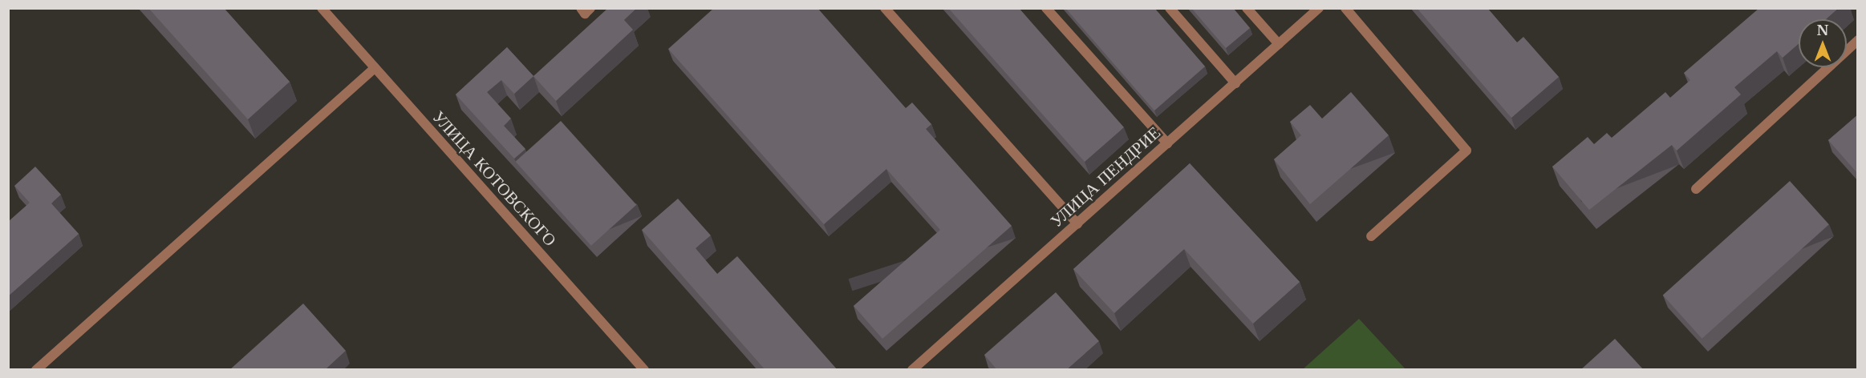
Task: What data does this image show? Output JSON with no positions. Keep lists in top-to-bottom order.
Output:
{
  "streets": {
    "street": ["УЛИЦА ПЕНДРИЕ", "УЛИЦА КОТОВСКОГО"]
  },
  "north": "top"
}
